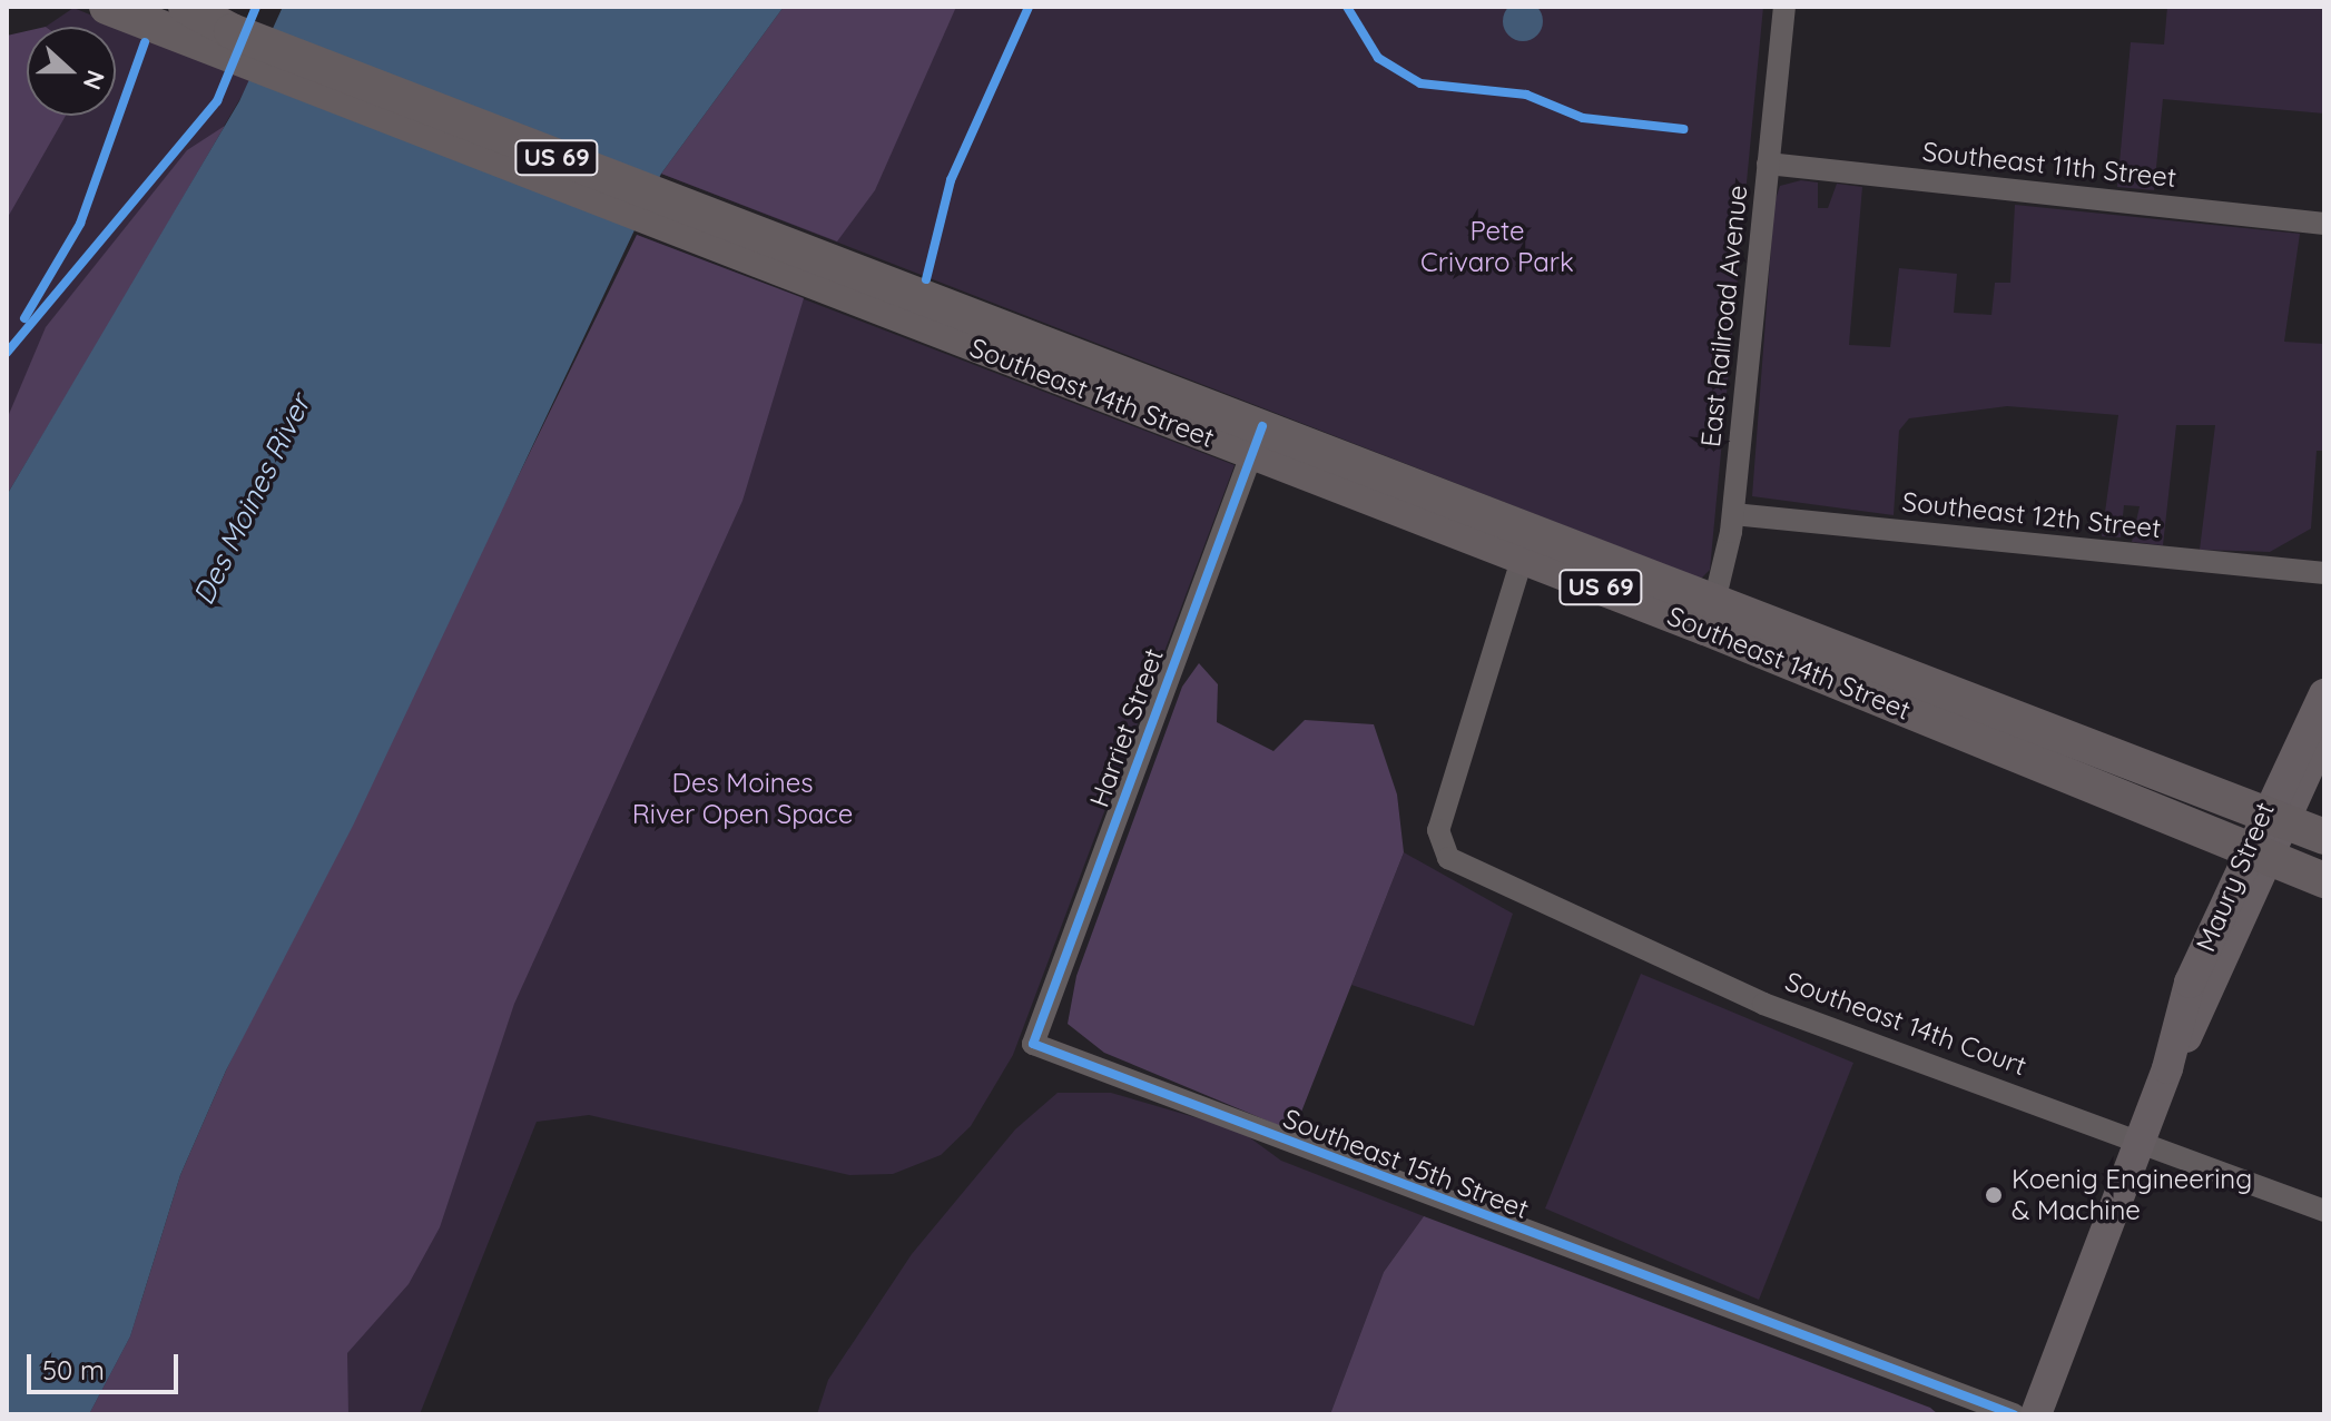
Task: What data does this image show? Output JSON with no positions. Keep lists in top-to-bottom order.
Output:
{
  "streets": {
    "main road": ["US 69", "Southeast 14th Street", "Maury Street"],
    "street": [
      "Southeast 11th Street",
      "East Railroad Avenue",
      "Southeast 12th Street",
      "Harriet Street",
      "Southeast 14th Court",
      "Southeast 15th Street"
    ]
  },
  "crossings": [
    ["Southeast 11th Street", "East Railroad Avenue"],
    ["East Railroad Avenue", "Southeast 14th Street"],
    ["East Railroad Avenue", "Southeast 12th Street"],
    ["Southeast 14th Street", "Harriet Street"],
    ["Southeast 14th Street", "Maury Street"],
    ["Southeast 14th Street", "Southeast 14th Court"],
    ["Harriet Street", "Southeast 15th Street"],
    ["Maury Street", "Southeast 14th Court"]
  ],
  "water": ["Des Moines River"],
  "parks": ["Pete Crivaro Park", "Des Moines River Open Space"],
  "places": ["Koenig Engineering & Machine"],
  "scale_bar": "50 m",
  "north": "right"
}
